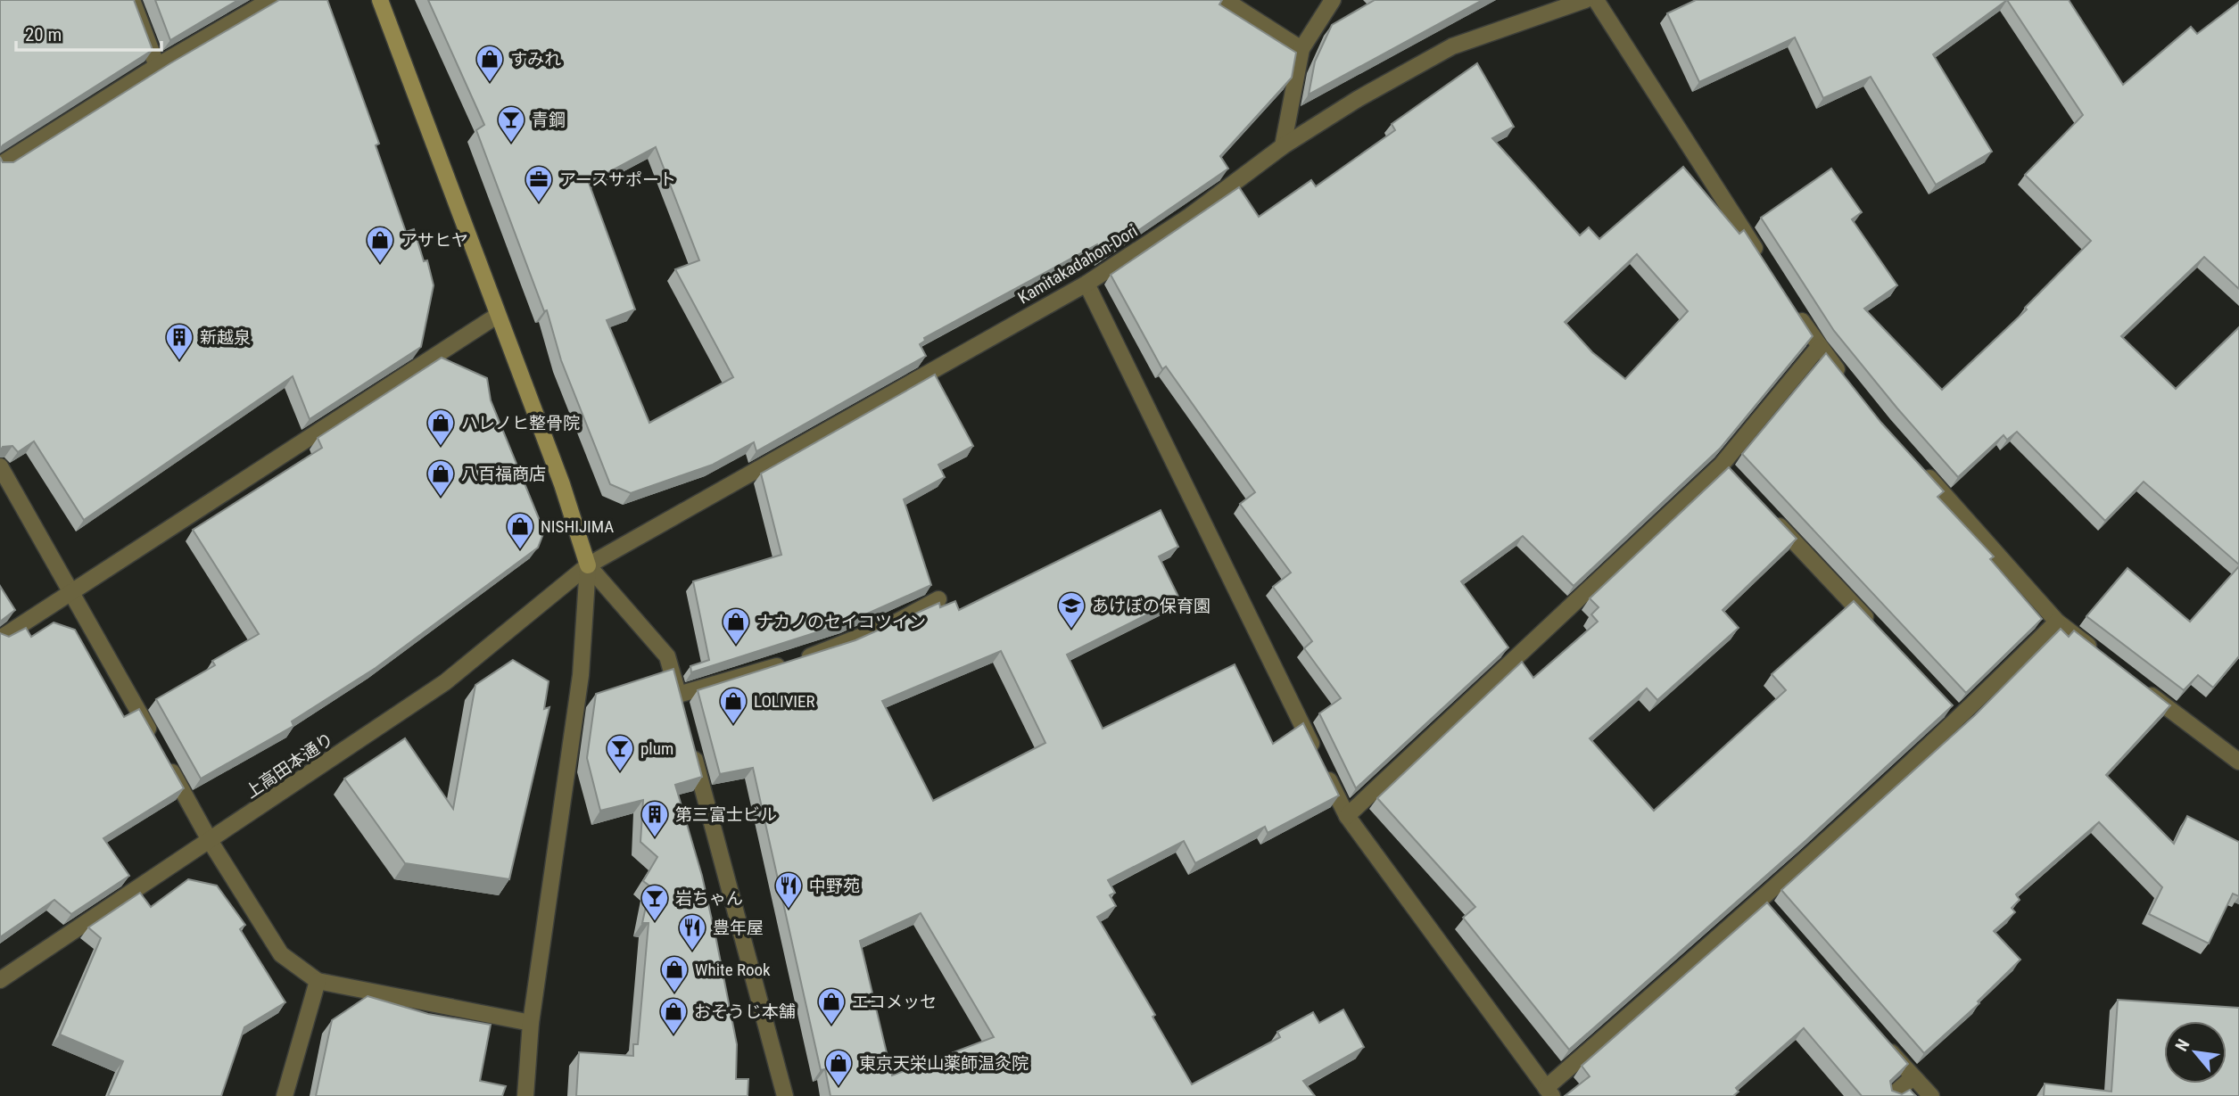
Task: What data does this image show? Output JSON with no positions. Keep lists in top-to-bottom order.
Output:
{
  "streets": {
    "street": ["Kamitakadahon-Dori", "上高田本通り"]
  },
  "crossings": [
    ["Kamitakadahon-Dori", "上高田本通り"]
  ],
  "places": {
    "shop": [
      "すみれ",
      "アサヒヤ",
      "ハレノヒ整骨院",
      "八百福商店",
      "NISHIJIMA",
      "ナカノのセイコツイン",
      "LOLIVIER",
      "White Rook",
      "エコメッセ",
      "おそうじ本舗",
      "東京天栄山薬師温灸院"
    ],
    "bar": ["青鋼", "plum", "岩ちゃん"],
    "office": ["アースサポート"],
    "building": ["新越泉", "第三富士ビル"],
    "school or university": ["あけぼの保育園"],
    "restaurant": ["中野苑", "豊年屋"]
  },
  "scale_bar": "20 m",
  "north": "top left"
}
